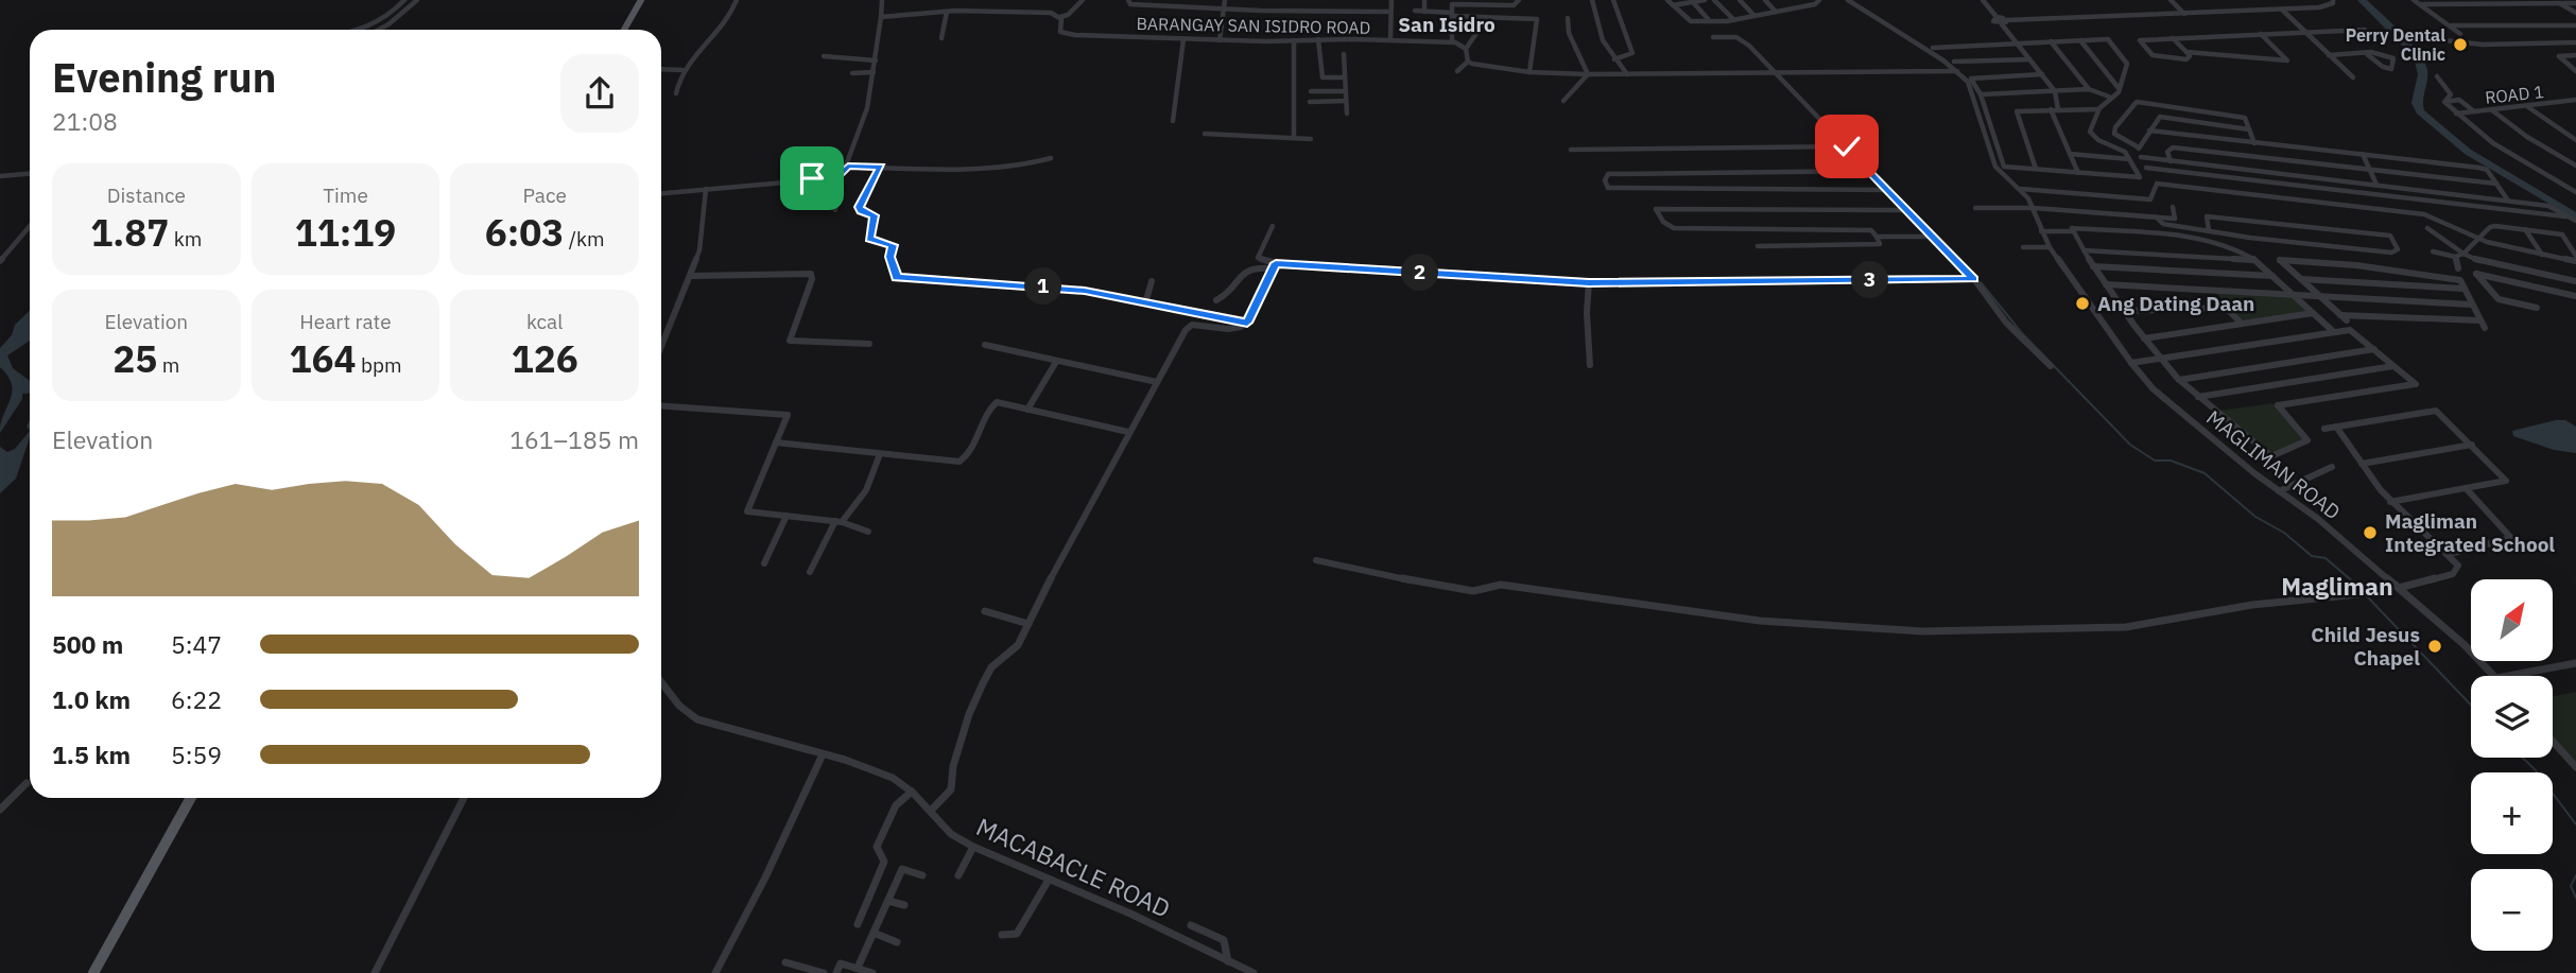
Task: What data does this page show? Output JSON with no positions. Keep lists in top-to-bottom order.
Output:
{
  "streets": {
    "street": [
      "BARANGAY SAN ISIDRO ROAD",
      "ROAD 1",
      "MAGLIMAN ROAD",
      "MACABACLE ROAD"
    ]
  },
  "districts": ["San Isidro", "Magliman"],
  "places": [
    "Perry Dental Clinic",
    "Ang Dating Daan",
    "Magliman Integrated School",
    "Child Jesus Chapel"
  ],
  "north": "top right",
  "page": {
    "heading": ["Evening run", "21:08"],
    "stats": [
      ["Distance", "1.87 km"],
      ["Time", "11:19"],
      ["Pace", "6:03 /km"],
      ["Elevation", "25 m"],
      ["Heart rate", "164 bpm"],
      ["kcal", "126"]
    ],
    "pins": ["2", "3", "1"],
    "chart": ["Elevation", "161–185 m"],
    "map_buttons": ["+", "−"],
    "list": [
      {
        "name": "500 m",
        "note": "5:47"
      },
      {
        "name": "1.0 km",
        "note": "6:22"
      },
      {
        "name": "1.5 km",
        "note": "5:59"
      }
    ]
  }
}
